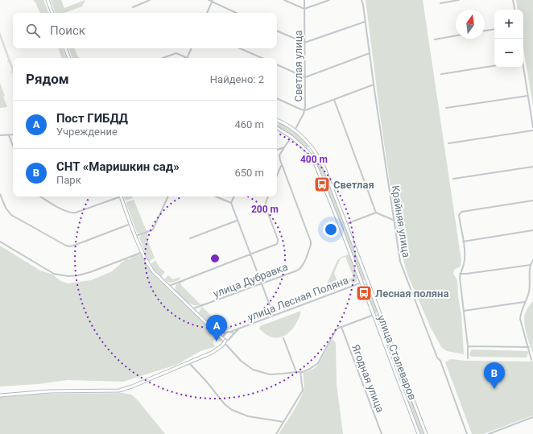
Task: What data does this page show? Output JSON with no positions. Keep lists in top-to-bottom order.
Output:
{
  "streets": {
    "main road": ["улица Сталеваров"],
    "street": [
      "Светлая улица",
      "Крайняя улица",
      "улица Дубравка",
      "улица Лесная Поляна",
      "Ягодная улица"
    ]
  },
  "crossings": [
    ["Светлая улица", "улица Сталеваров"],
    ["улица Лесная Поляна", "улица Сталеваров"]
  ],
  "places": {
    "bus stop": ["Светлая", "Лесная поляна"]
  },
  "north": "top",
  "page": {
    "map_buttons": ["+", "−"],
    "search": "Поиск",
    "heading": ["Рядом", "Найдено: 2"],
    "list": [
      {
        "mark": "A",
        "name": "Пост ГИБДД",
        "note": "Учреждение",
        "value": "460 m"
      },
      {
        "mark": "B",
        "name": "СНТ «Маришкин сад»",
        "note": "Парк",
        "value": "650 m"
      }
    ],
    "pins": ["A", "B"]
  },
  "rings": ["400 m", "200 m"]
}
